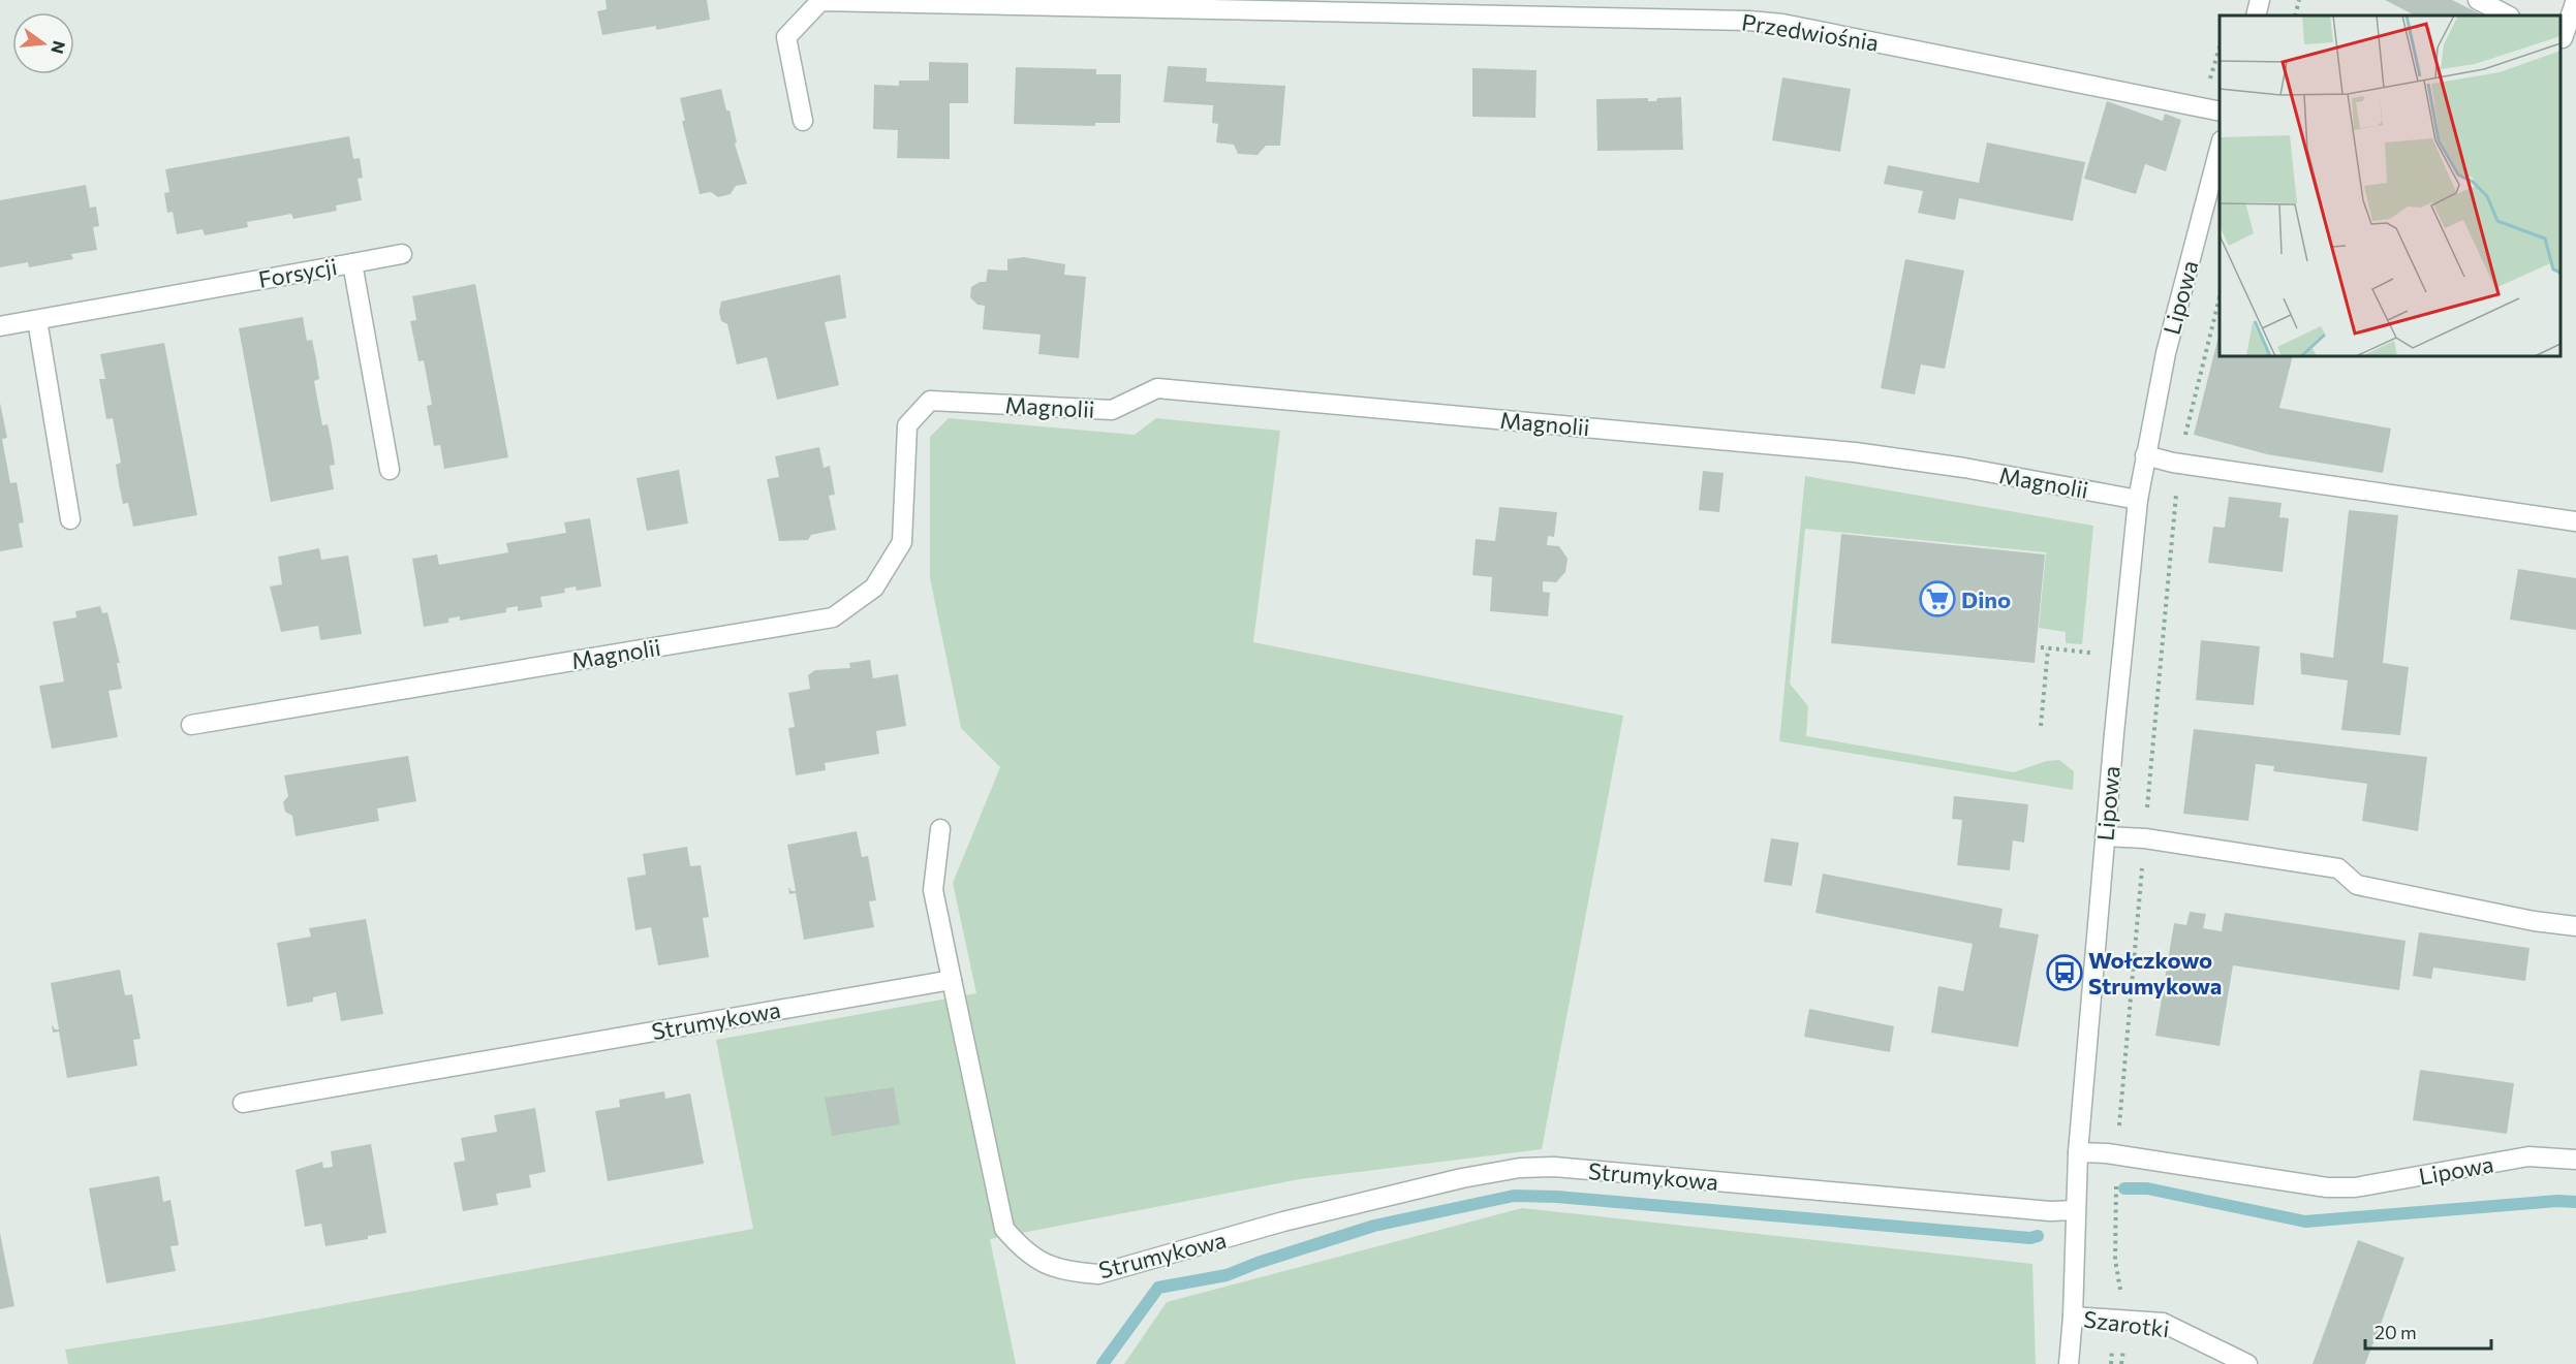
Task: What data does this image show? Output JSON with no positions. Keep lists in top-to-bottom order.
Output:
{
  "streets": {
    "street": [
      "Przedwiośnia",
      "Forsycji",
      "Lipowa",
      "Magnolii",
      "Strumykowa",
      "Szarotki"
    ]
  },
  "crossings": [
    ["Lipowa", "Magnolii"],
    ["Lipowa", "Strumykowa"],
    ["Lipowa", "Szarotki"]
  ],
  "places": {
    "supermarket": ["Dino"],
    "bus stop": ["Wołczkowo Strumykowa"]
  },
  "scale_bar": "20 m",
  "north": "right"
}
